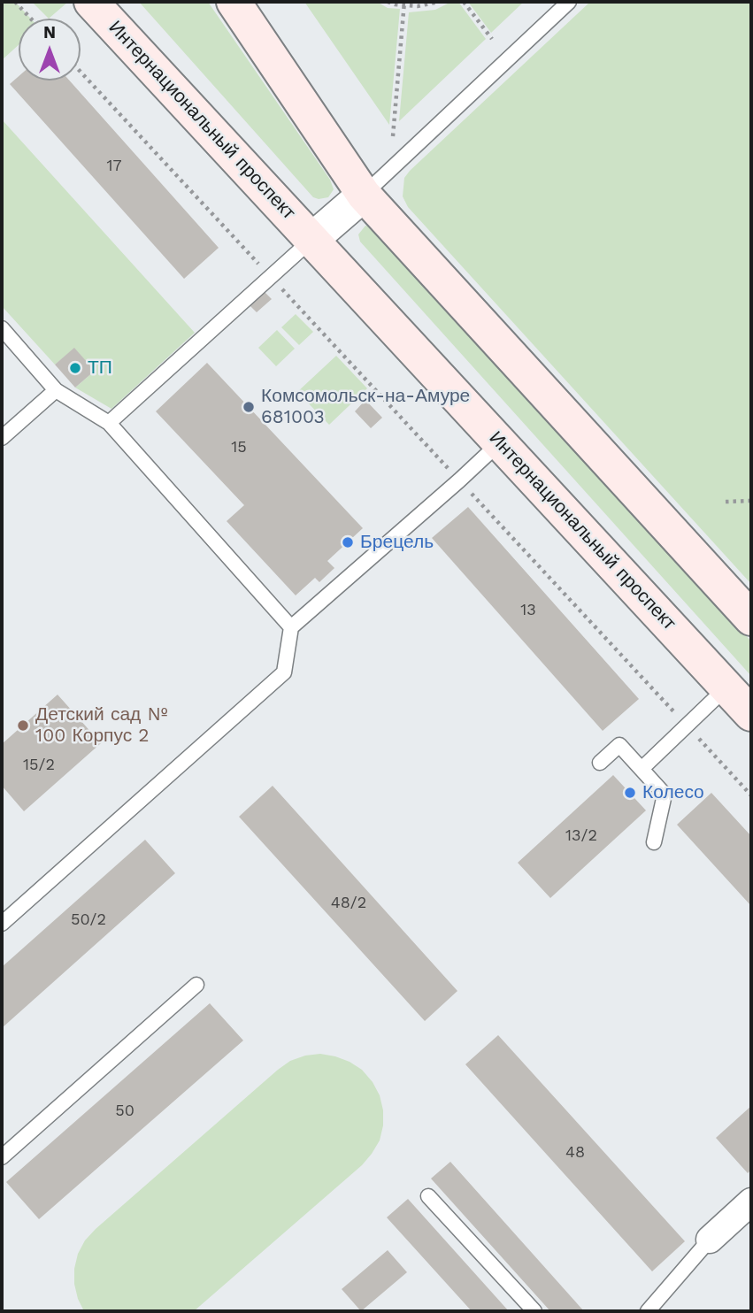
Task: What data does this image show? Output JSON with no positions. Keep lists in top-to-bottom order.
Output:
{
  "streets": {
    "main road": ["Интернациональный проспект"]
  },
  "places": [
    "ТП",
    "Комсомольск-на-Амуре 681003",
    "Брецель",
    "Детский сад № 100 Корпус 2",
    "Колесо"
  ],
  "house_numbers": [
    "17",
    "15",
    "13",
    "15/2",
    "13/2",
    "48/2",
    "50/2",
    "50",
    "48"
  ],
  "north": "top"
}
